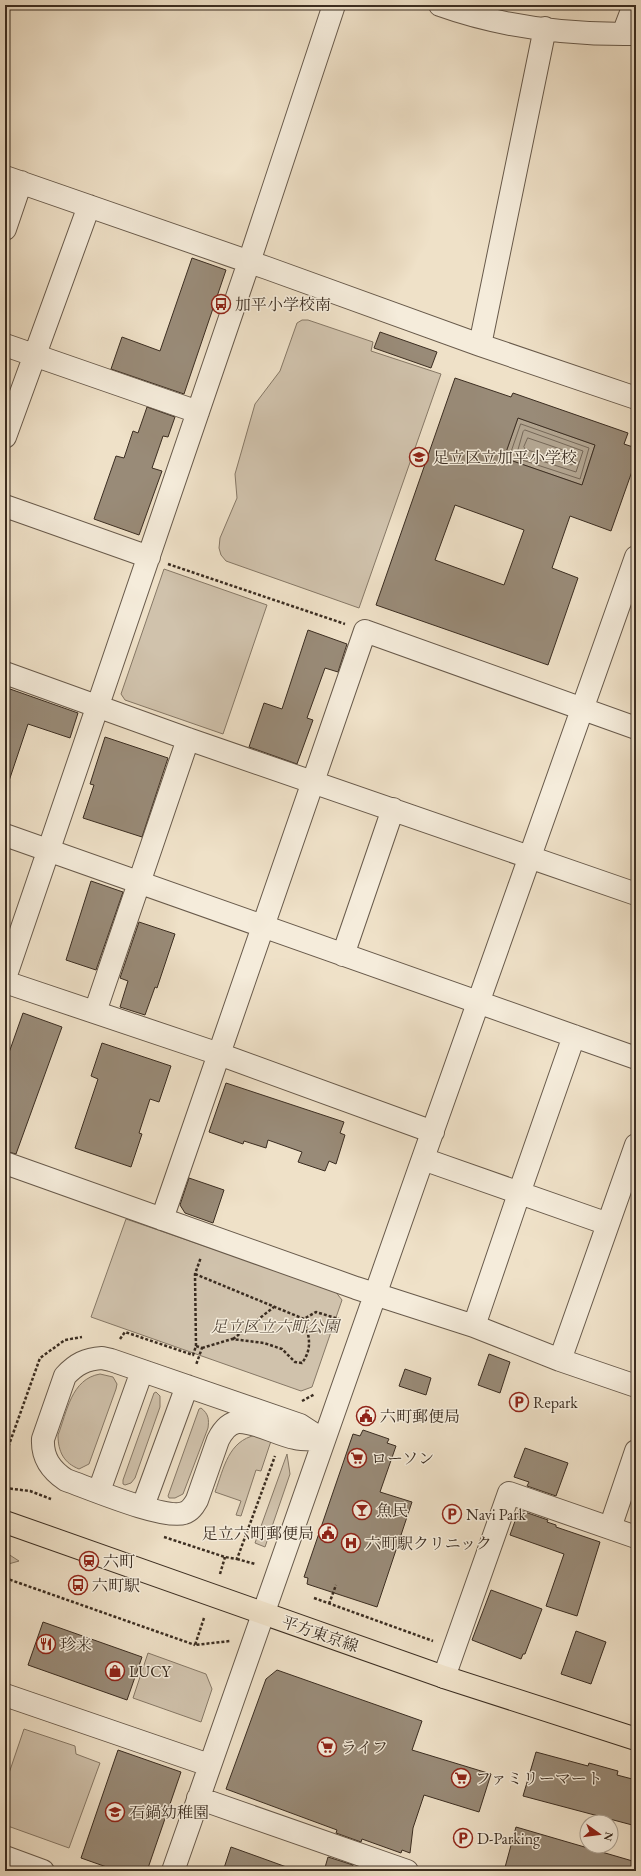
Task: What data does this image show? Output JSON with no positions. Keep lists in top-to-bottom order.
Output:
{
  "streets": {
    "main road": ["平方東京線"]
  },
  "parks": ["足立区立六町公園"],
  "places": {
    "bus stop": ["加平小学校南", "六町駅"],
    "school or university": ["足立区立加平小学校", "石鍋幼稚園"],
    "parking": ["Repark", "Navi Park", "D-Parking"],
    "public building": ["六町郵便局", "足立六町郵便局"],
    "supermarket": ["ローソン", "ライフ", "ファミリーマート"],
    "bar": ["魚民"],
    "hospital": ["六町駅クリニック"],
    "station": ["六町"],
    "restaurant": ["珍来"],
    "shop": ["LUCY"]
  },
  "north": "right"
}
